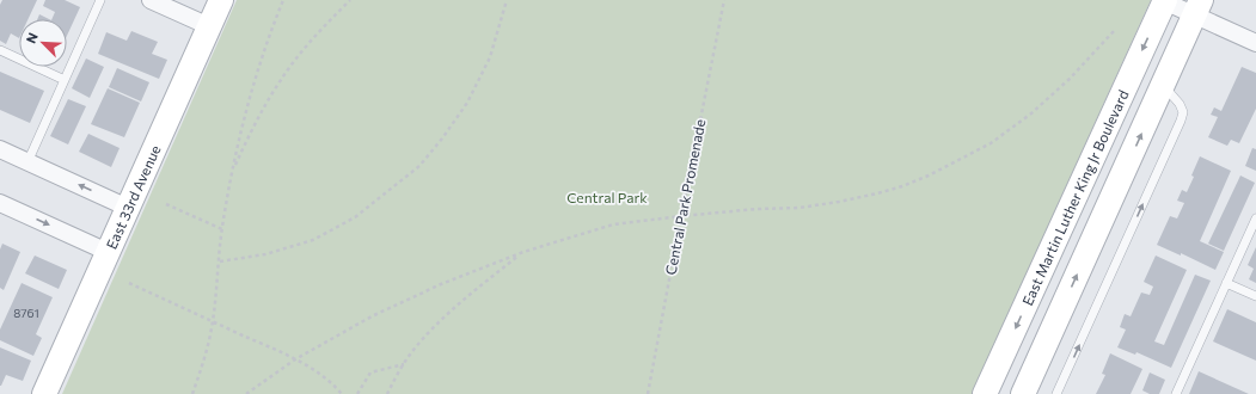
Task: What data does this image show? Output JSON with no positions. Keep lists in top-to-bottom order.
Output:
{
  "streets": {
    "main road": ["East 33rd Avenue", "East Martin Luther King Jr Boulevard"],
    "path": ["Central Park Promenade"]
  },
  "parks": ["Central Park"],
  "house_numbers": ["8761"],
  "north": "top left"
}
